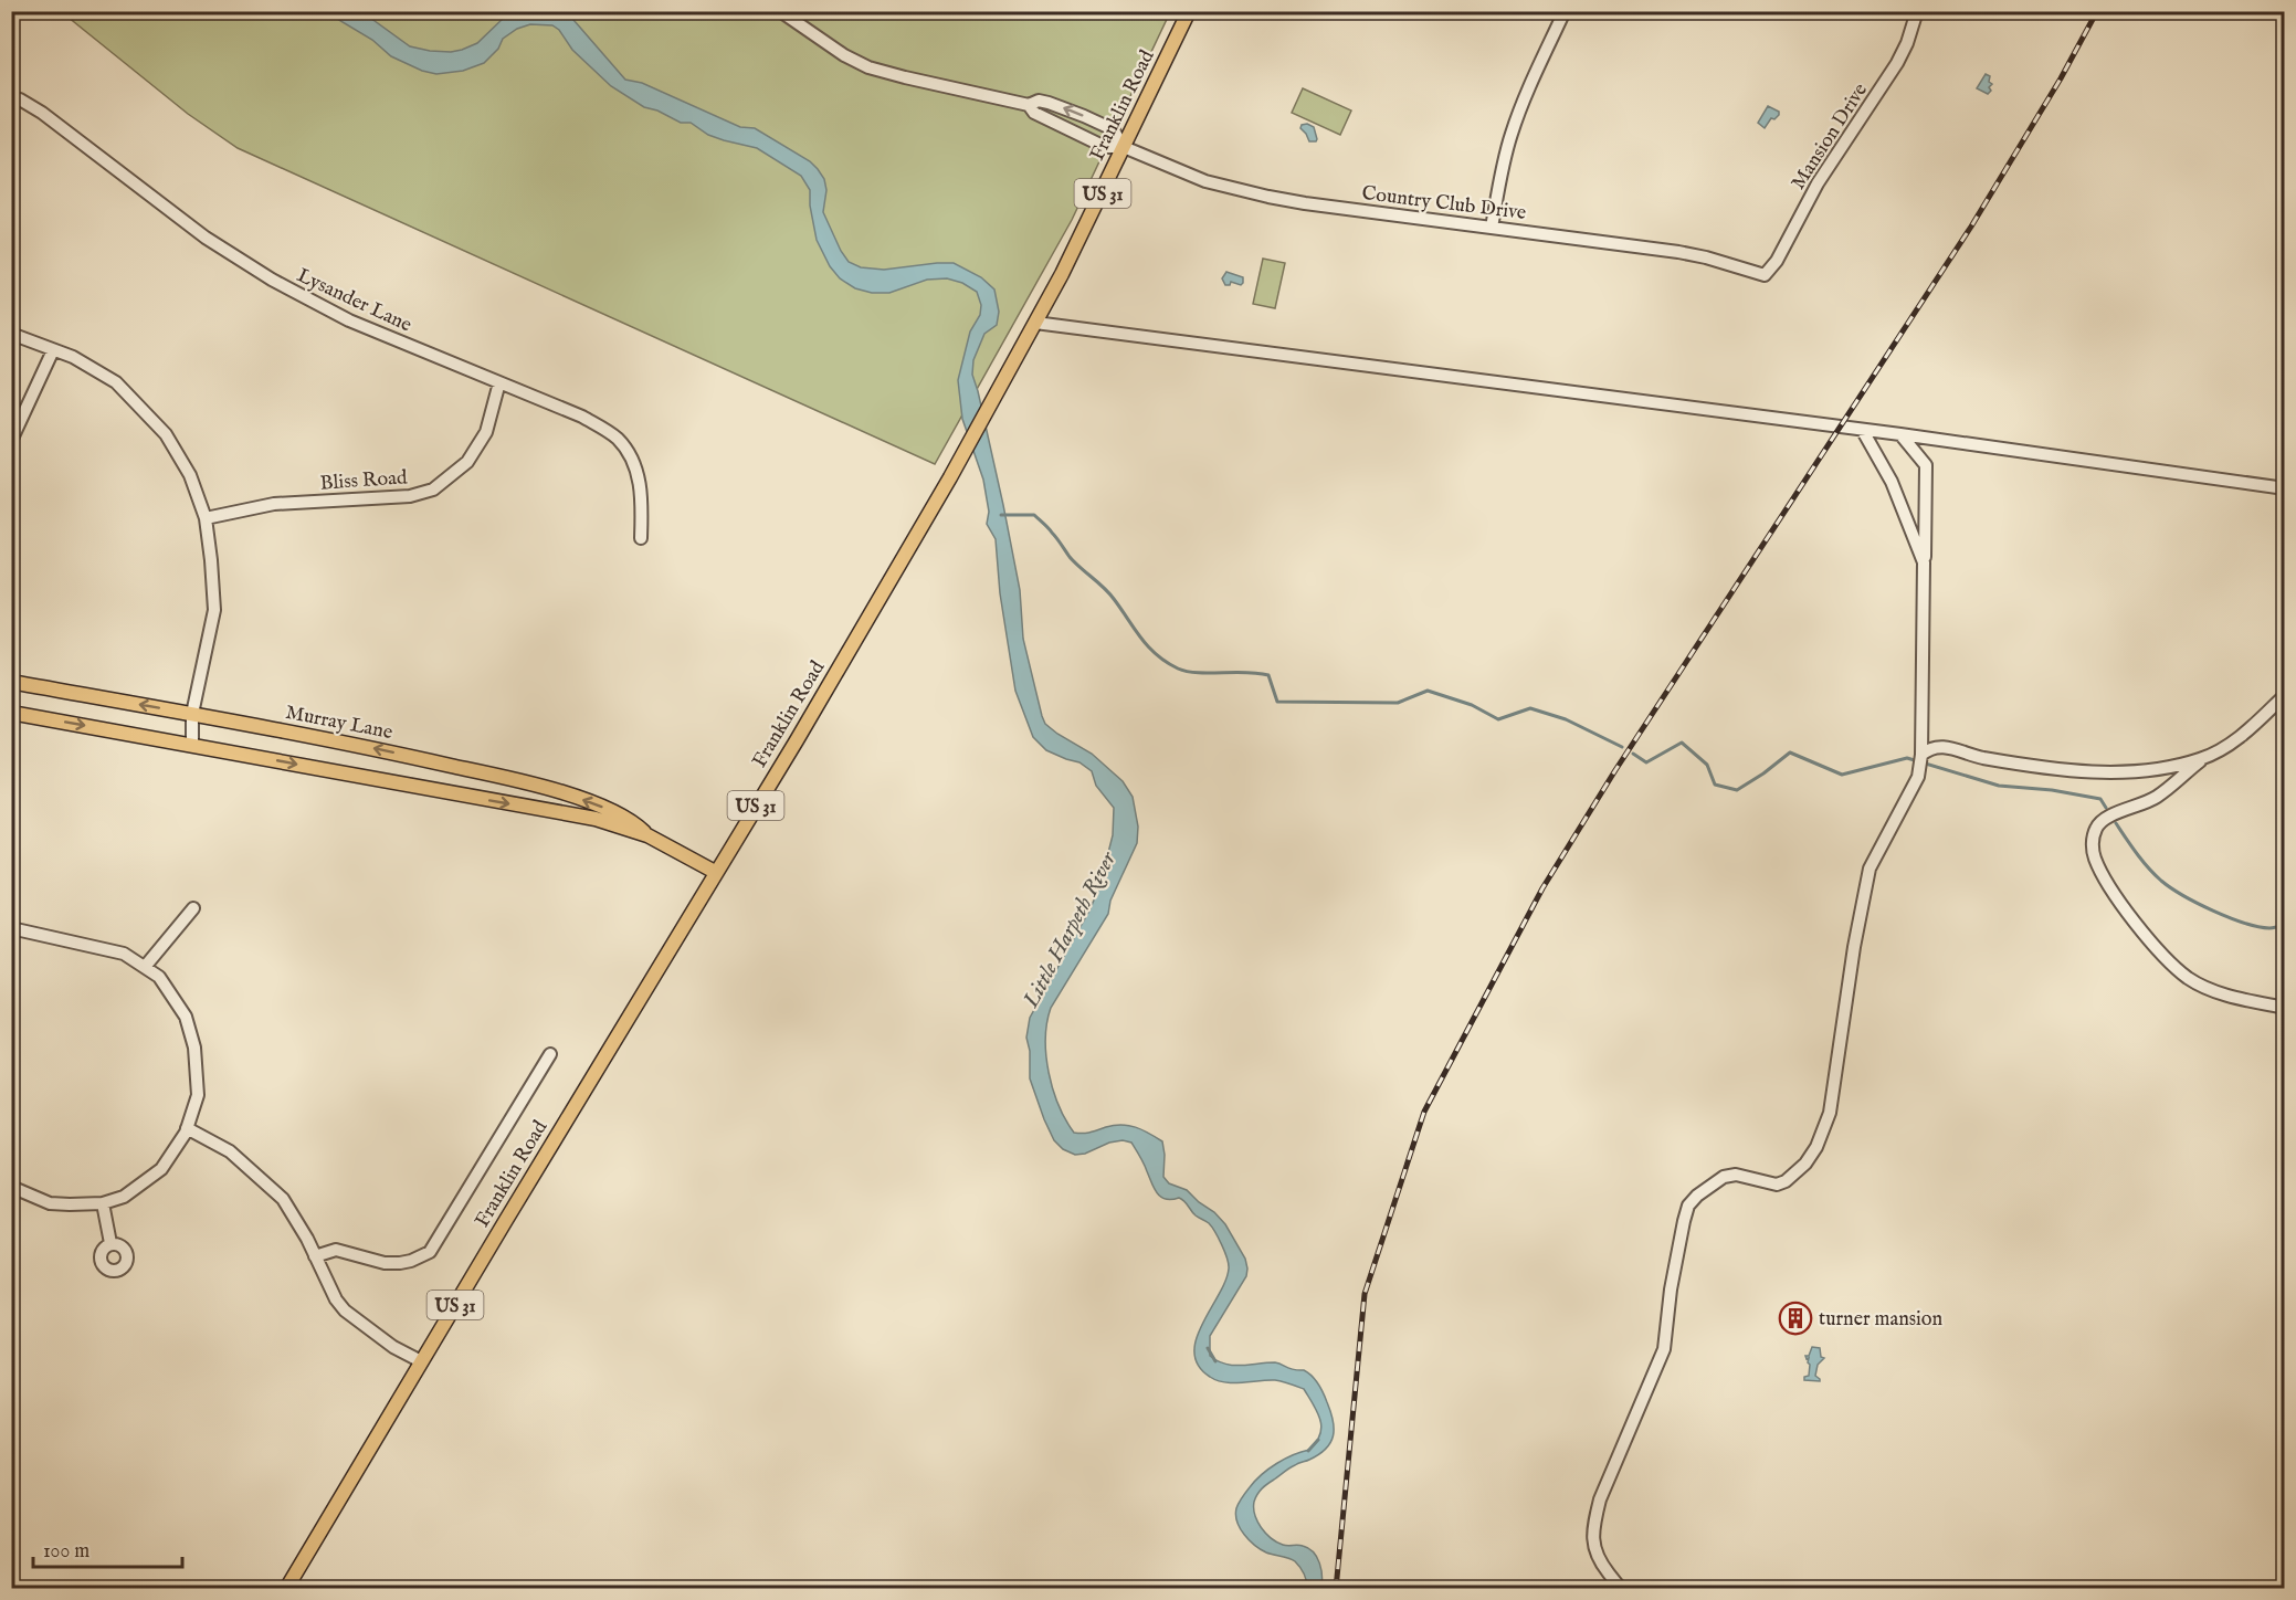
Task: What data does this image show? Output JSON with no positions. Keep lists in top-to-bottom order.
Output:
{
  "streets": {
    "main road": ["Franklin Road", "US 31", "Murray Lane"],
    "street": [
      "Mansion Drive",
      "Country Club Drive",
      "Lysander Lane",
      "Bliss Road"
    ]
  },
  "crossings": [
    ["Franklin Road", "Country Club Drive"],
    ["Franklin Road", "Murray Lane"],
    ["Mansion Drive", "Country Club Drive"],
    ["Lysander Lane", "Bliss Road"]
  ],
  "water": ["Little Harpeth River"],
  "places": {
    "building": ["turner mansion"]
  },
  "scale_bar": "100 m"
}
